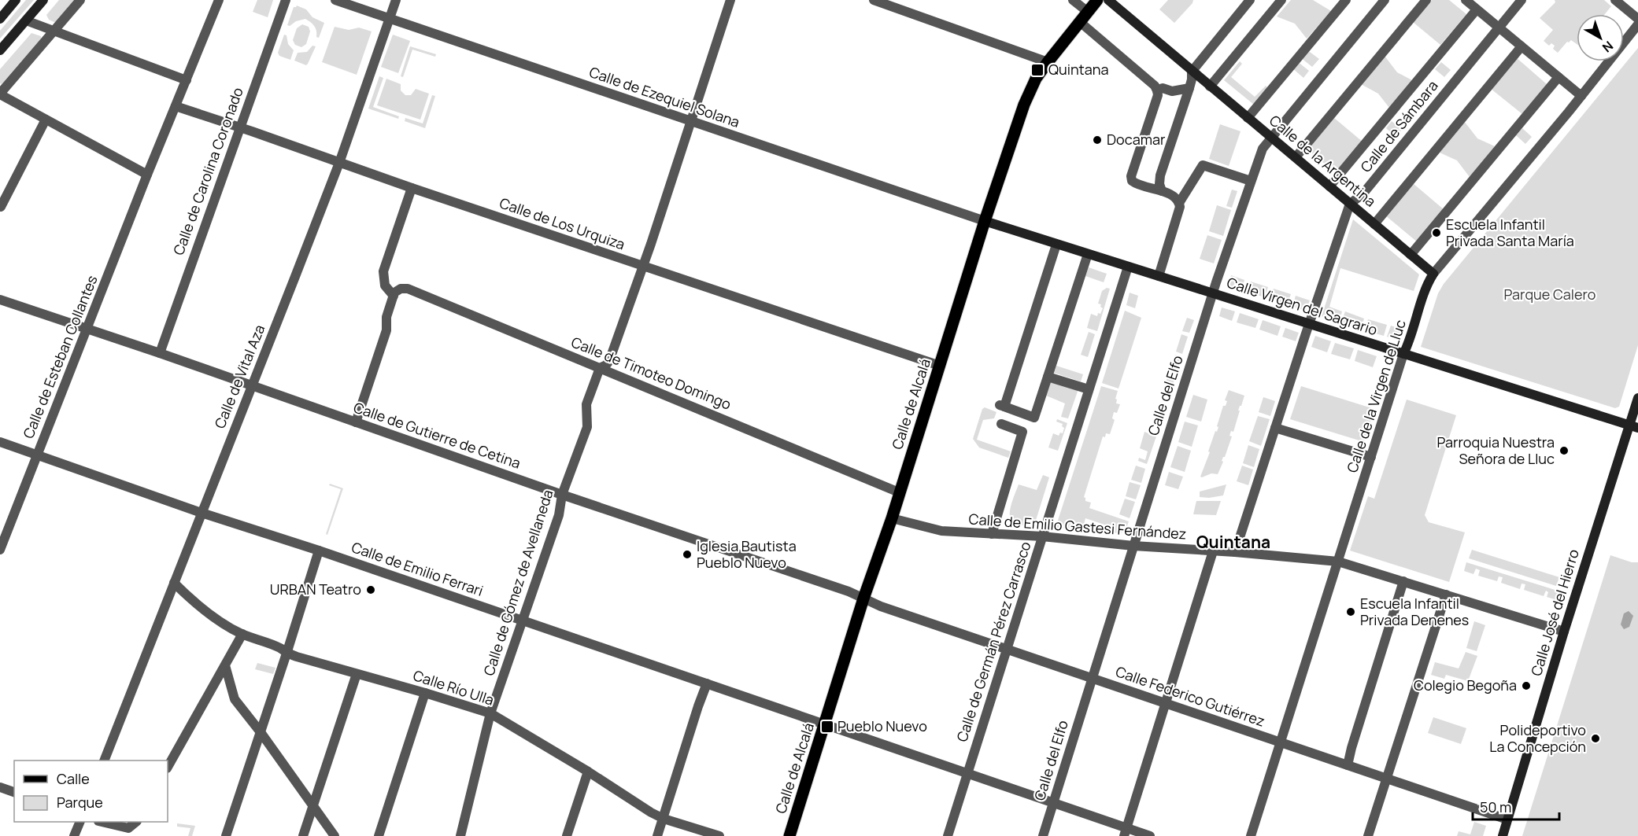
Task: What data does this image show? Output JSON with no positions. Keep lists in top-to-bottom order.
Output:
{
  "streets": {
    "main road": ["Calle de Alcalá"],
    "street": [
      "Calle de Ezequiel Solana",
      "Calle de Sámbara",
      "Calle de la Argentina",
      "Calle de Carolina Coronado",
      "Calle de Los Urquiza",
      "Calle Virgen del Sagrario",
      "Calle de Esteban Collantes",
      "Calle de Timoteo Domingo",
      "Calle de Vital Aza",
      "Calle del Elfo",
      "Calle de la Virgen de Lluc",
      "Calle de Gutierre de Cetina",
      "Calle de Emilio Gastesi Fernández",
      "Calle de Emilio Ferrari",
      "Calle de Gómez de Avellaneda",
      "Calle José del Hierro",
      "Calle de Germán Pérez Carrasco",
      "Calle Río Ulla",
      "Calle Federico Gutiérrez"
    ]
  },
  "crossings": [
    ["Calle de Ezequiel Solana", "Calle Virgen del Sagrario"],
    ["Calle de Ezequiel Solana", "Calle de Vital Aza"],
    ["Calle de Ezequiel Solana", "Calle de Alcalá"],
    ["Calle de Ezequiel Solana", "Calle de Gómez de Avellaneda"],
    ["Calle de Sámbara", "Calle de la Argentina"],
    ["Calle de Sámbara", "Calle Virgen del Sagrario"],
    ["Calle de Sámbara", "Calle de Emilio Gastesi Fernández"],
    ["Calle de la Argentina", "Calle del Elfo"],
    ["Calle de la Argentina", "Calle de la Virgen de Lluc"],
    ["Calle de Carolina Coronado", "Calle de Los Urquiza"],
    ["Calle de Carolina Coronado", "Calle de Gutierre de Cetina"],
    ["Calle de Los Urquiza", "Calle de Esteban Collantes"],
    ["Calle de Los Urquiza", "Calle de Vital Aza"],
    ["Calle de Los Urquiza", "Calle de Alcalá"],
    ["Calle de Los Urquiza", "Calle de Gómez de Avellaneda"],
    ["Calle Virgen del Sagrario", "Calle del Elfo"],
    ["Calle Virgen del Sagrario", "Calle de la Virgen de Lluc"],
    ["Calle Virgen del Sagrario", "Calle de Alcalá"],
    ["Calle Virgen del Sagrario", "Calle José del Hierro"],
    ["Calle Virgen del Sagrario", "Calle de Germán Pérez Carrasco"],
    ["Calle de Esteban Collantes", "Calle de Gutierre de Cetina"],
    ["Calle de Esteban Collantes", "Calle de Emilio Ferrari"],
    ["Calle de Timoteo Domingo", "Calle de Alcalá"],
    ["Calle de Timoteo Domingo", "Calle de Gómez de Avellaneda"],
    ["Calle de Vital Aza", "Calle de Gutierre de Cetina"],
    ["Calle de Vital Aza", "Calle de Emilio Ferrari"],
    ["Calle de Vital Aza", "Calle Río Ulla"],
    ["Calle del Elfo", "Calle de Emilio Gastesi Fernández"],
    ["Calle del Elfo", "Calle de Emilio Ferrari"],
    ["Calle del Elfo", "Calle Federico Gutiérrez"],
    ["Calle de la Virgen de Lluc", "Calle de Emilio Gastesi Fernández"],
    ["Calle de la Virgen de Lluc", "Calle Federico Gutiérrez"],
    ["Calle de Alcalá", "Calle de Gutierre de Cetina"],
    ["Calle de Alcalá", "Calle de Emilio Gastesi Fernández"],
    ["Calle de Alcalá", "Calle de Emilio Ferrari"],
    ["Calle de Alcalá", "Calle Federico Gutiérrez"],
    ["Calle de Gutierre de Cetina", "Calle de Gómez de Avellaneda"],
    ["Calle de Gutierre de Cetina", "Calle Federico Gutiérrez"],
    ["Calle de Emilio Gastesi Fernández", "Calle José del Hierro"],
    ["Calle de Emilio Gastesi Fernández", "Calle de Germán Pérez Carrasco"],
    ["Calle de Emilio Ferrari", "Calle de Gómez de Avellaneda"],
    ["Calle de Emilio Ferrari", "Calle de Germán Pérez Carrasco"],
    ["Calle de Gómez de Avellaneda", "Calle Río Ulla"],
    ["Calle José del Hierro", "Calle Federico Gutiérrez"],
    ["Calle de Germán Pérez Carrasco", "Calle Federico Gutiérrez"]
  ],
  "districts": ["Quintana"],
  "parks": ["Parque Calero"],
  "places": {
    "transit": ["Quintana", "Pueblo Nuevo"],
    "other": [
      "Docamar",
      "Escuela Infantil Privada Santa María",
      "Parroquia Nuestra Señora de Lluc",
      "Iglesia Bautista Pueblo Nuevo",
      "URBAN Teatro",
      "Escuela Infantil Privada Denenes",
      "Colegio Begoña",
      "Polideportivo La Concepción"
    ]
  },
  "legend": ["Calle", "Parque"],
  "scale_bar": "50 m",
  "north": "bottom right"
}
